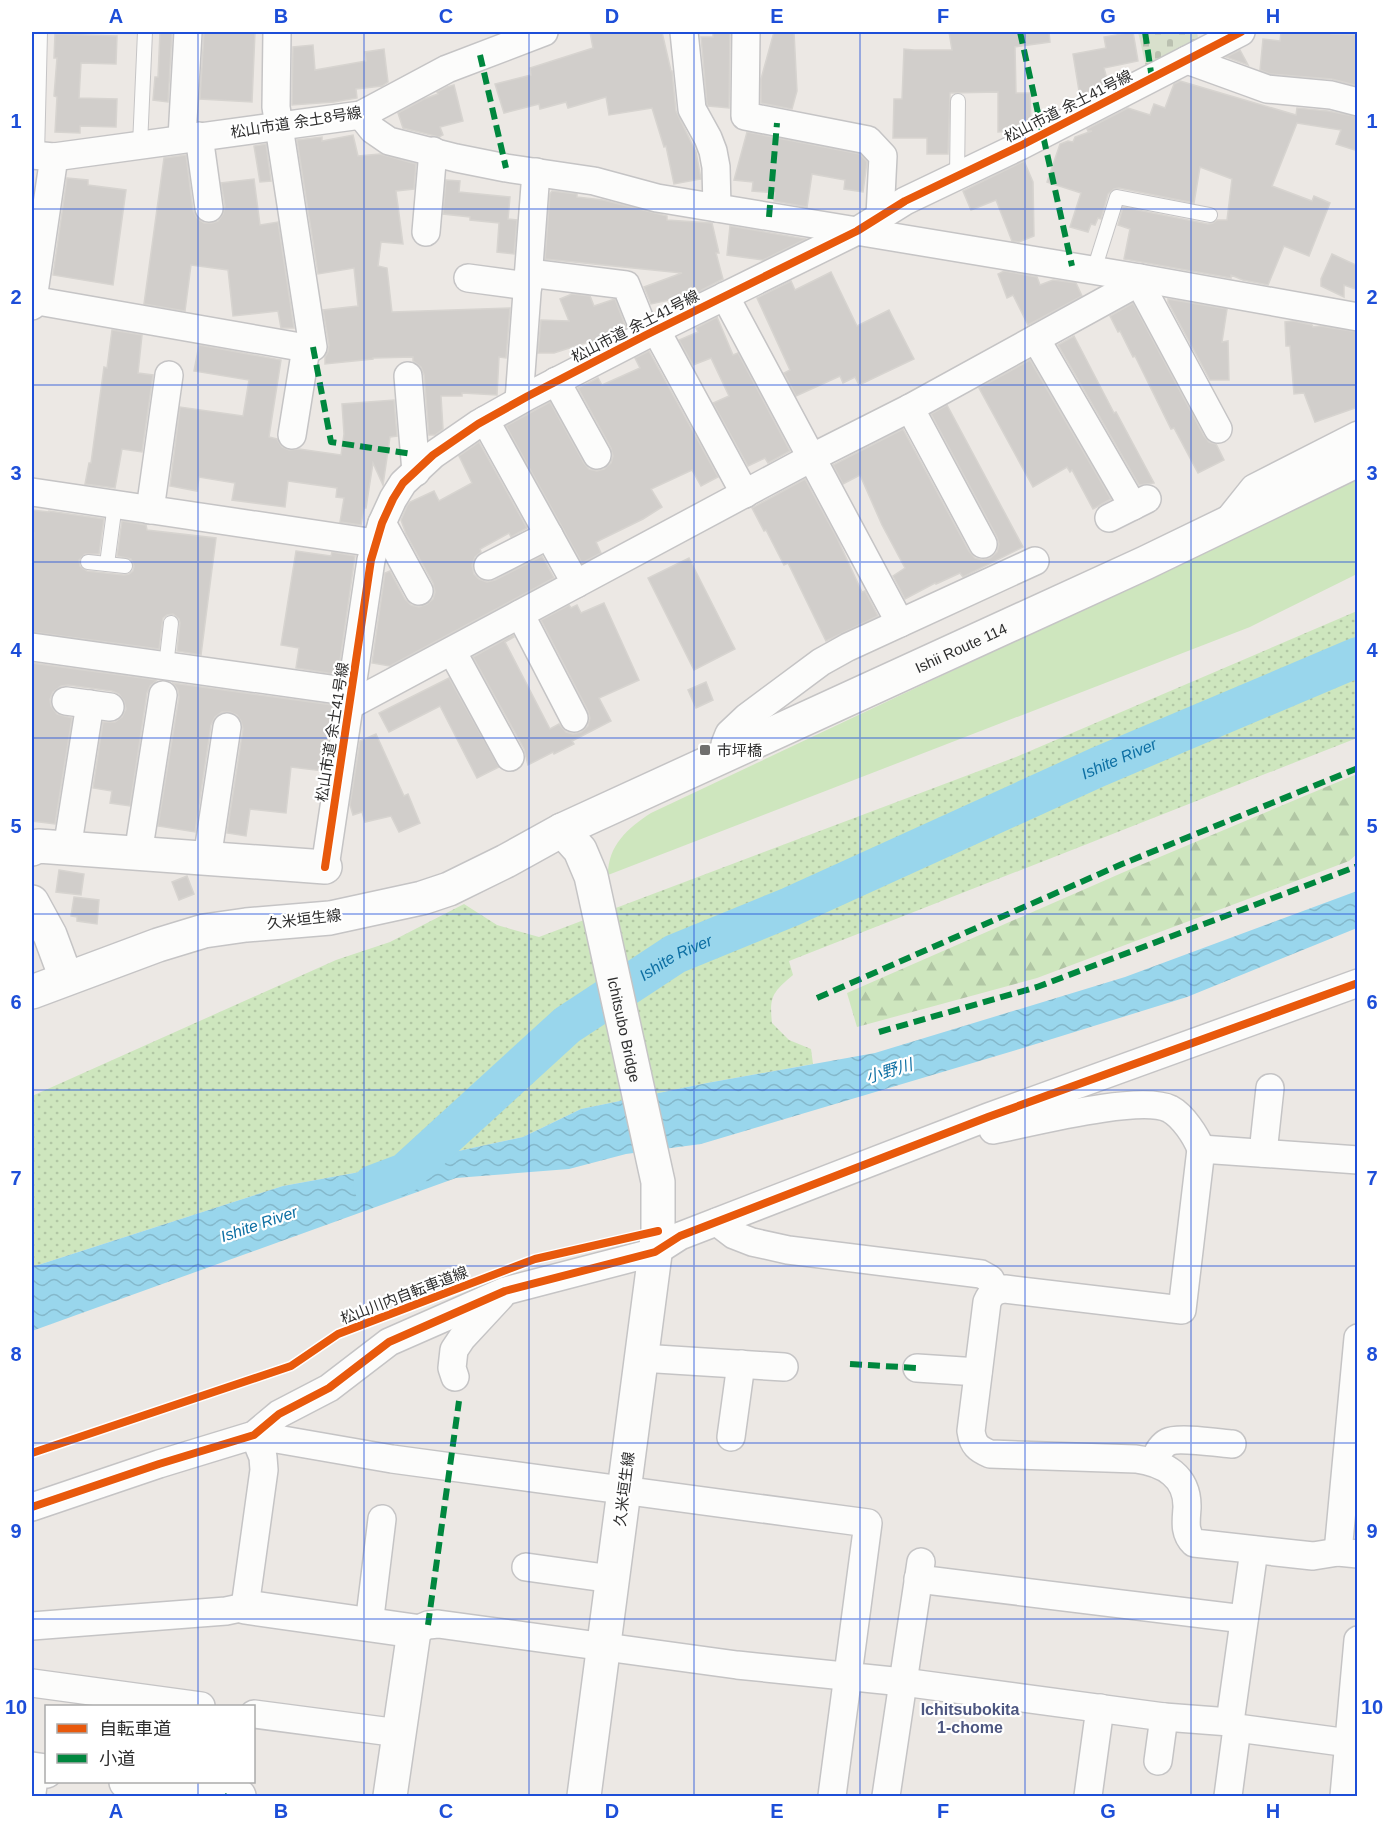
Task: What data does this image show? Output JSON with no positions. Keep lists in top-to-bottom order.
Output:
{
  "streets": {
    "main road": ["Ishii Route 114", "久米垣生線", "Ichitsubo Bridge"],
    "street": ["松山市道 余土41号線", "松山市道 余土8号線"],
    "cycle path": ["松山川内自転車道線"]
  },
  "crossings": [
    ["Ishii Route 114", "久米垣生線"],
    ["Ishii Route 114", "Ichitsubo Bridge"],
    ["久米垣生線", "Ichitsubo Bridge"]
  ],
  "districts": ["Ichitsubokita 1-chome"],
  "water": ["Ishite River", "小野川"],
  "places": {
    "transit": ["市坪橋"]
  },
  "legend": ["自転車道", "小道"],
  "grid": {
    "columns": [
      "A",
      "B",
      "C",
      "D",
      "E",
      "F",
      "G",
      "H"
    ],
    "rows": [
      "1",
      "2",
      "3",
      "4",
      "5",
      "6",
      "7",
      "8",
      "9",
      "10"
    ]
  }
}
